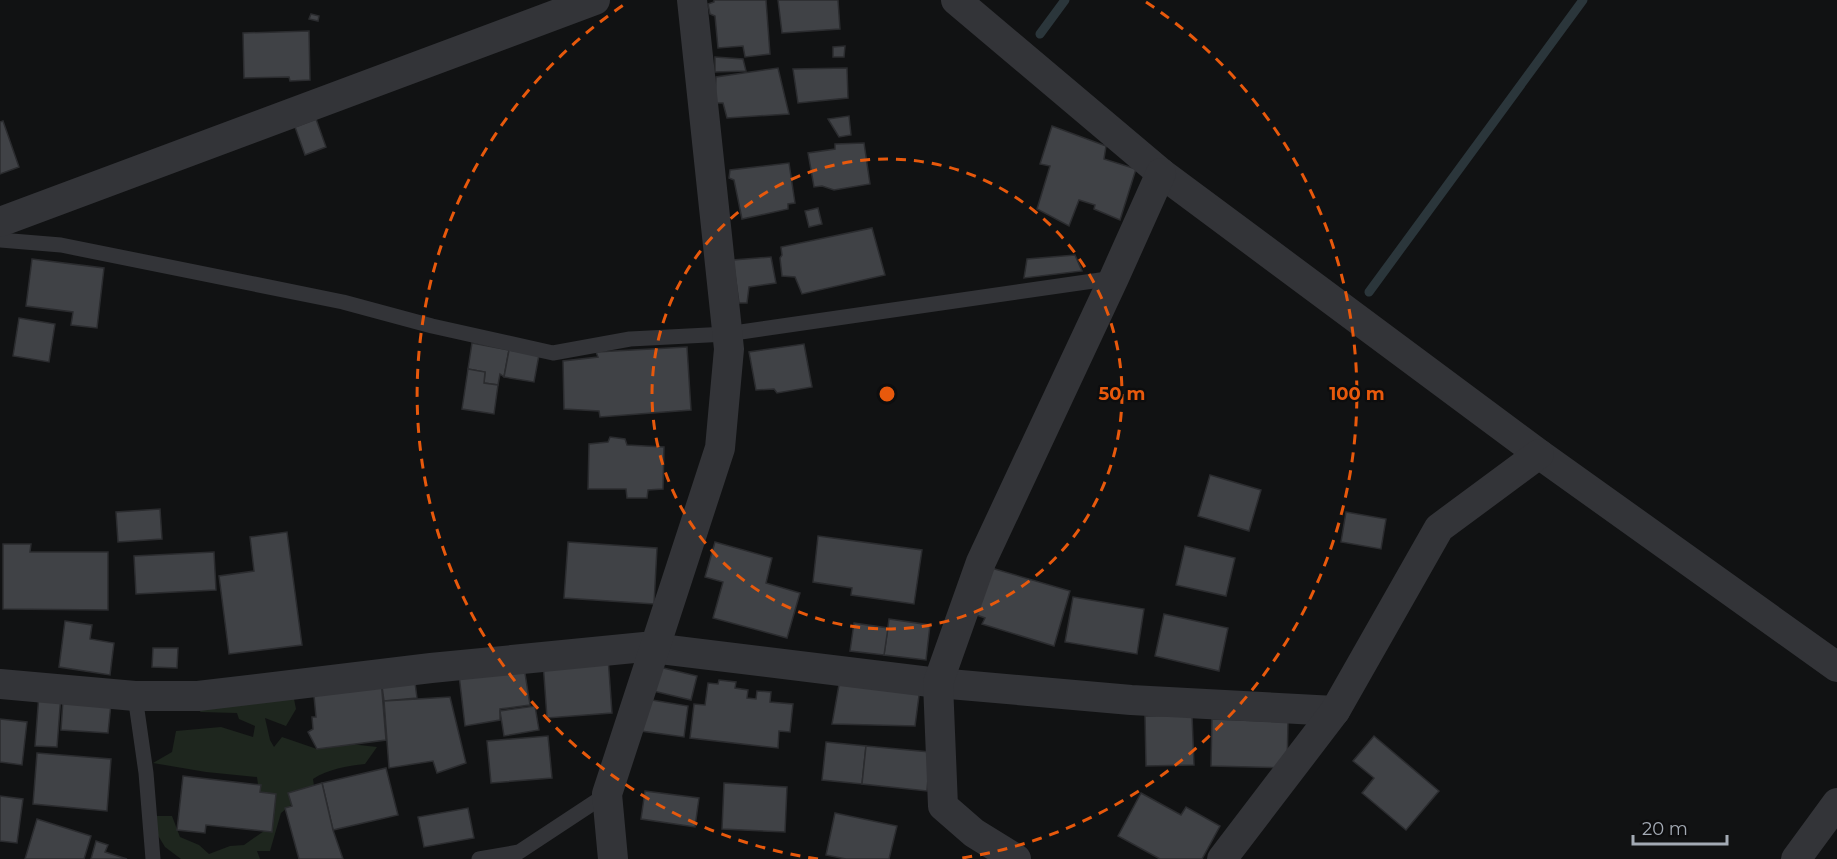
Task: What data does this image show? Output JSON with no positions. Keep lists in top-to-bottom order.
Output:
{
  "scale_bar": "20 m",
  "rings": ["50 m", "100 m"]
}
